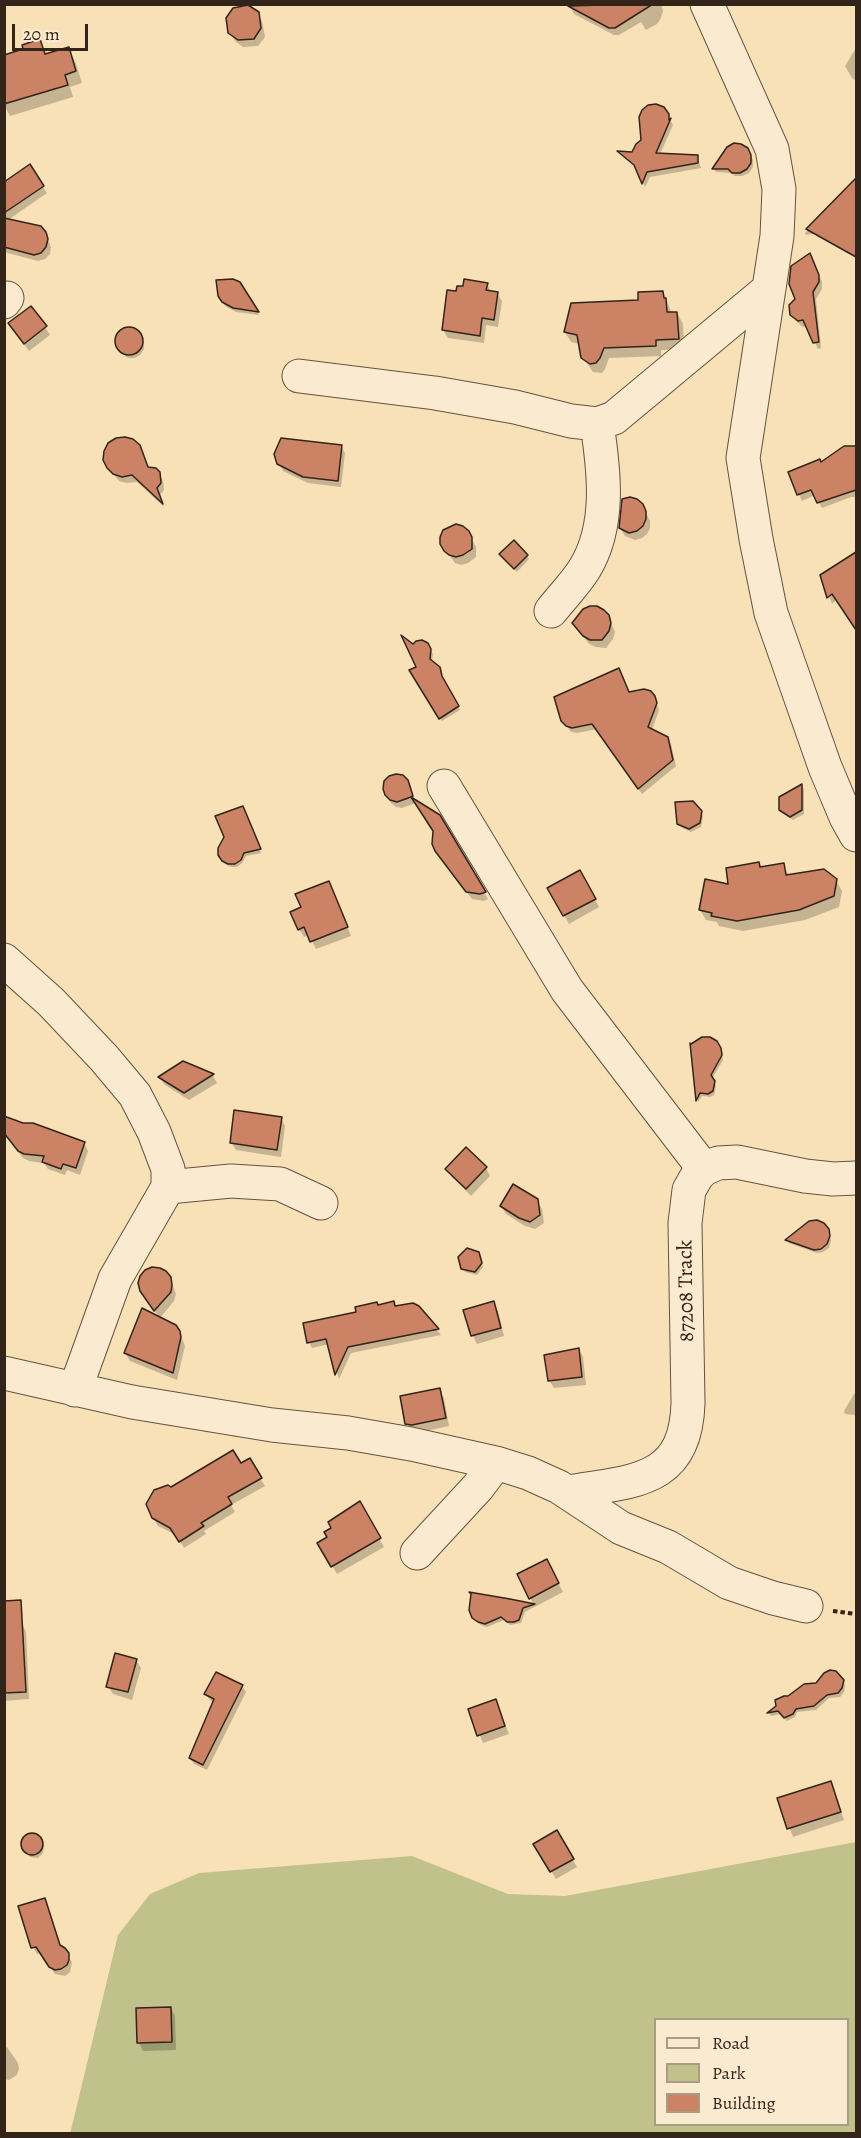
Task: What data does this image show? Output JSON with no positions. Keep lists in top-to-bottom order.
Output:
{
  "streets": {
    "street": ["87208 Track"]
  },
  "legend": ["Road", "Park", "Building"],
  "scale_bar": "20 m"
}
